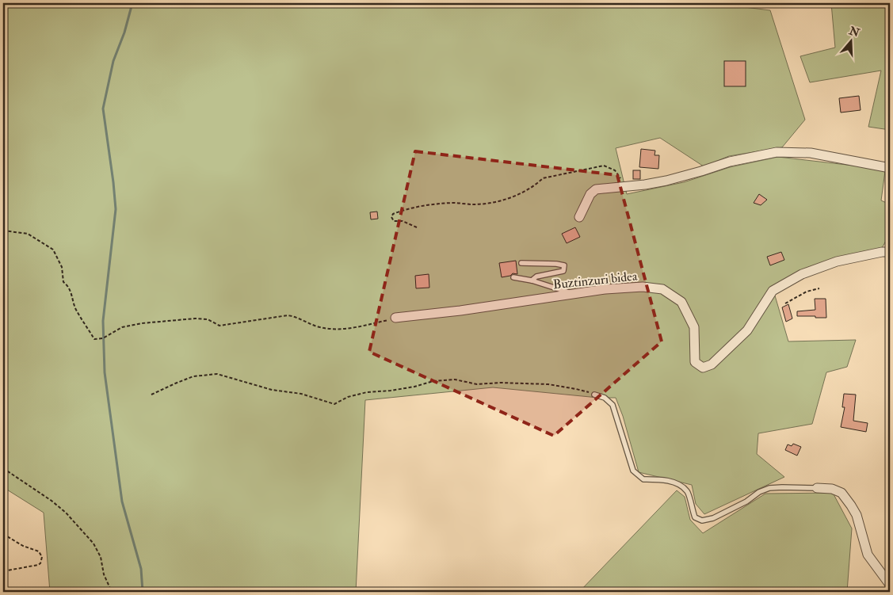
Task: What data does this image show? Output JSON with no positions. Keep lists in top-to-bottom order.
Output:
{
  "streets": {
    "street": ["Buztinzuri bidea"]
  },
  "north": "top"
}
